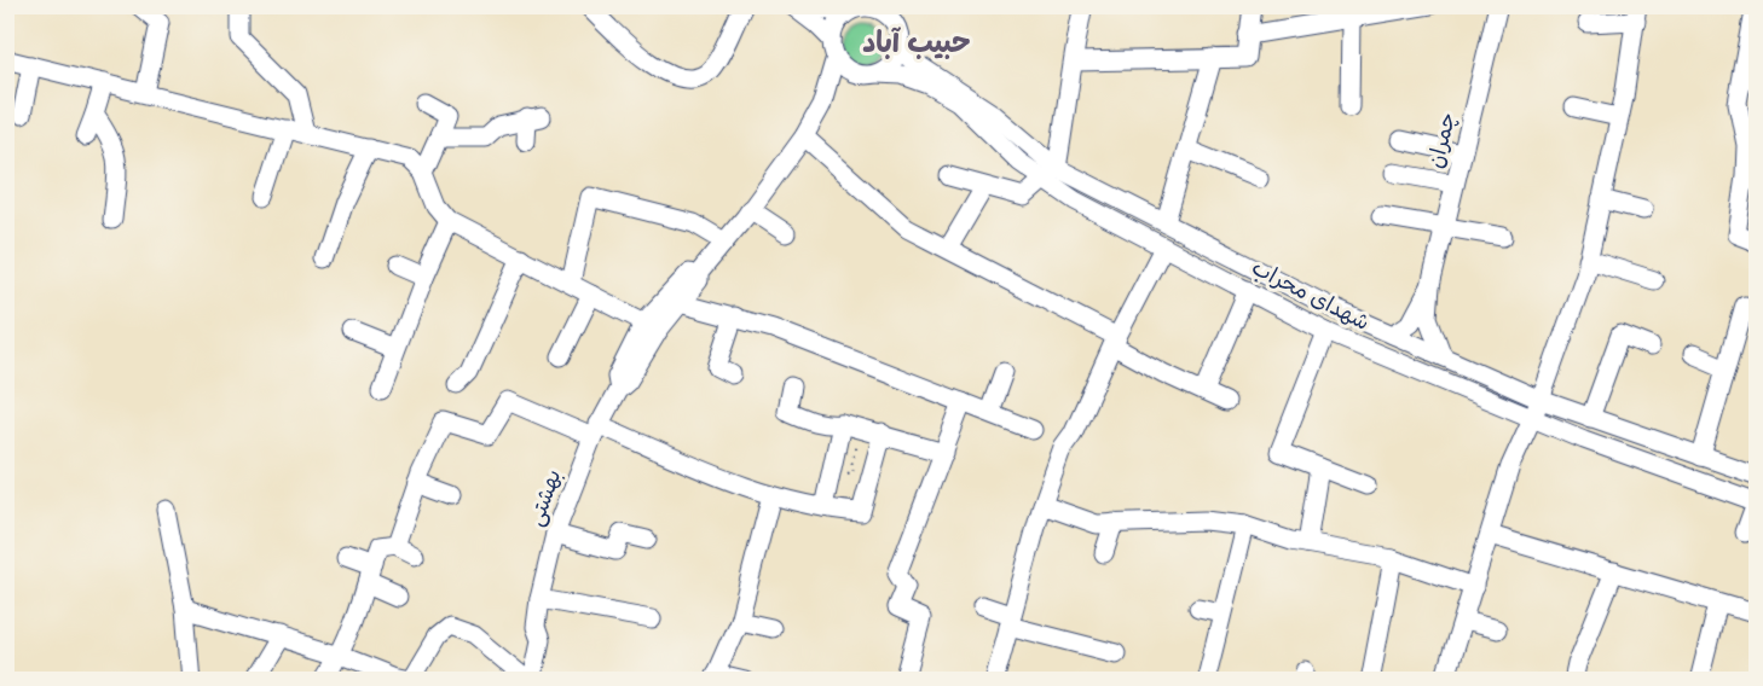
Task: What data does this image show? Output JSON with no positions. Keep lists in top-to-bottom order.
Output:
{
  "streets": {
    "street": ["چمران", "شهدای محراب", "بهشتی"]
  },
  "districts": ["حبیب آباد"]
}
